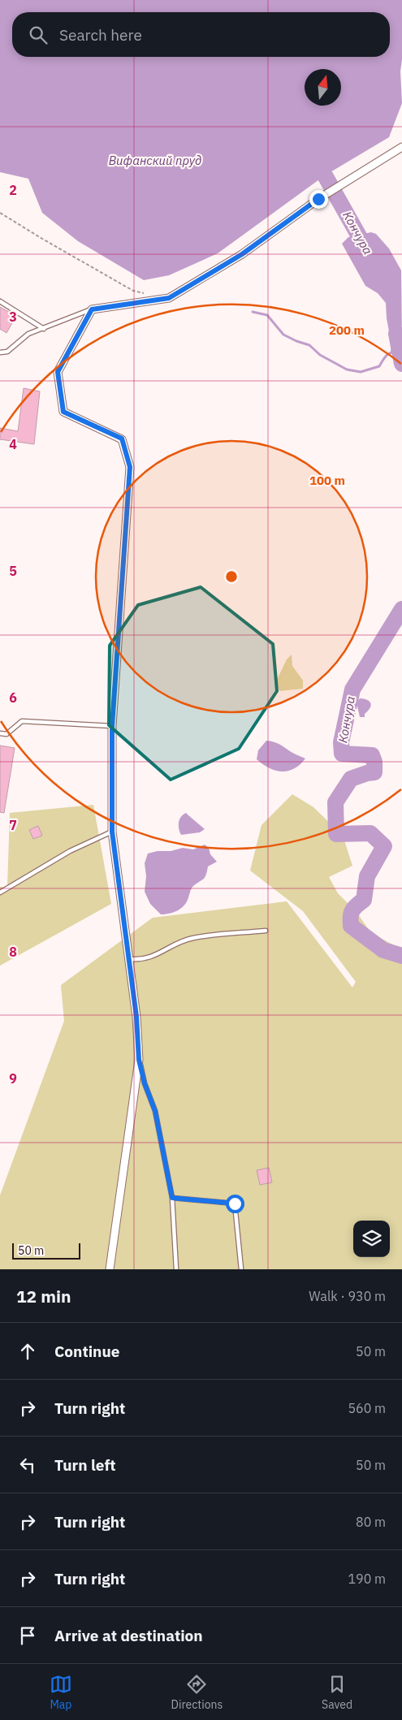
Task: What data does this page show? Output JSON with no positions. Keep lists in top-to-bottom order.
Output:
{
  "water": ["Вифанский пруд", "Кончура"],
  "scale_bar": "50 m",
  "north": "top",
  "page": {
    "search": "Search here",
    "scale": "50 m",
    "heading": ["12 min", "Walk · 930 m"],
    "list": [
      ["Continue", "50 m"],
      ["Turn right", "560 m"],
      ["Turn left", "50 m"],
      ["Turn right", "80 m"],
      ["Turn right", "190 m"],
      "Arrive at destination"
    ],
    "nav": ["Map", "Directions", "Saved"]
  },
  "grid": {
    "rows": [
      "2",
      "3",
      "4",
      "5",
      "6",
      "7",
      "8",
      "9"
    ]
  },
  "rings": ["200 m", "100 m"]
}
